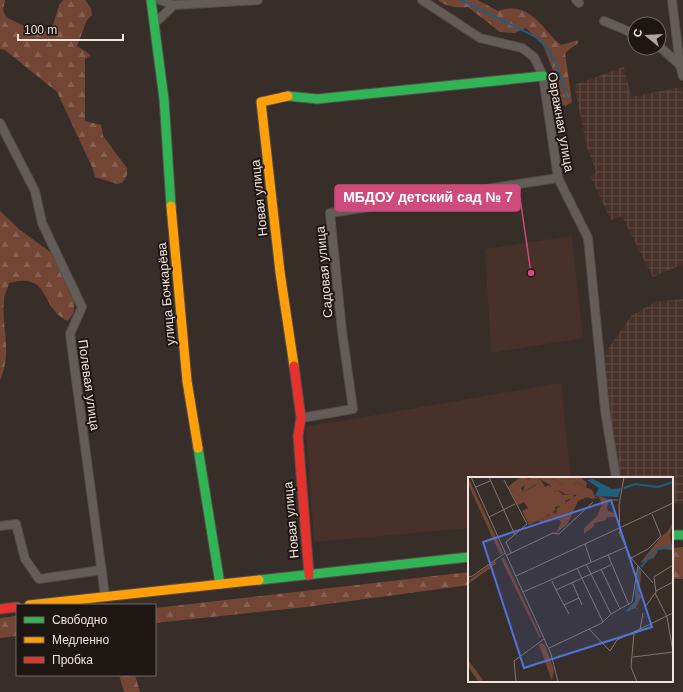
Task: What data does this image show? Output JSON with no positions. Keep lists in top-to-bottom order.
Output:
{
  "streets": {
    "street": [
      "Овражная улица",
      "Новая улица",
      "Садовая улица",
      "улица Бочкарёва",
      "Полевая улица"
    ]
  },
  "crossings": [
    ["Овражная улица", "Новая улица"],
    ["Овражная улица", "Садовая улица"],
    ["Новая улица", "Садовая улица"]
  ],
  "places": ["МБДОУ детский сад № 7"],
  "legend": ["Свободно", "Медленно", "Пробка"],
  "scale_bar": "100 m",
  "north": "left"
}
